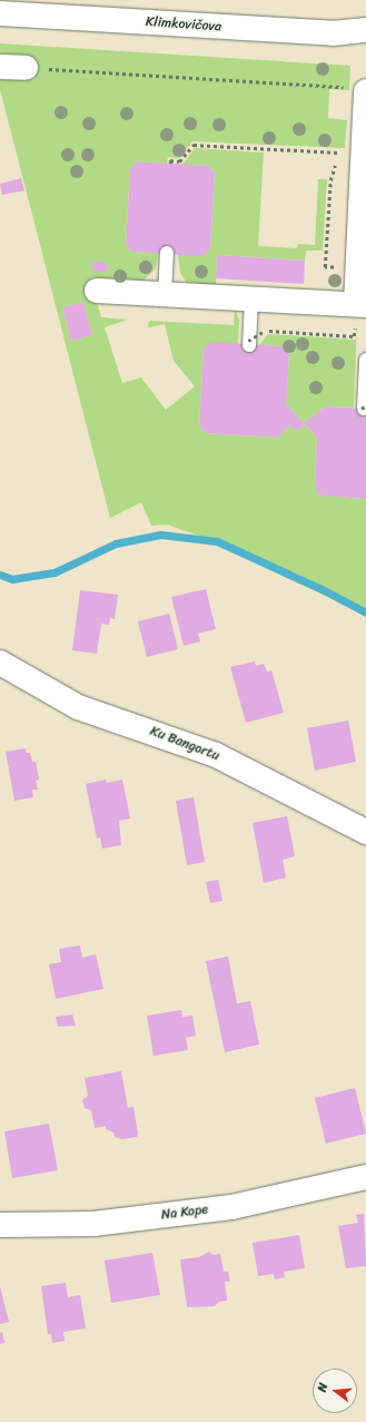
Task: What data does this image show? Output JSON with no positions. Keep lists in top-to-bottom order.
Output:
{
  "streets": {
    "street": ["Klimkovičova", "Ku Bangortu", "Na Kope"]
  },
  "north": "left"
}
